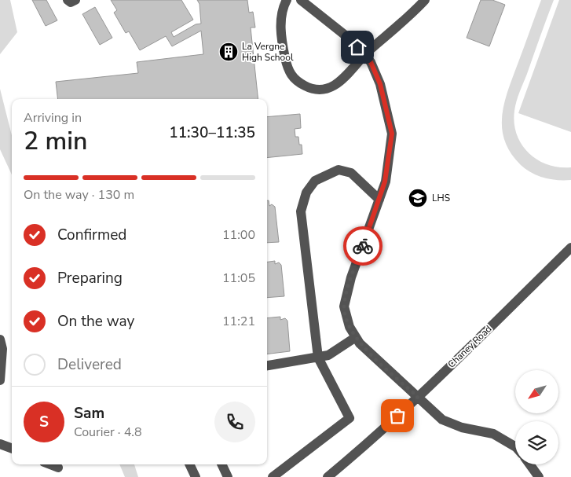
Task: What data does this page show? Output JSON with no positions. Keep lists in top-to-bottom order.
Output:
{
  "streets": {
    "street": ["Chaney Road"]
  },
  "places": {
    "building": ["La Vergne High School"],
    "school or university": ["LHS"]
  },
  "north": "bottom left",
  "page": {
    "heading": ["2 min", "Arriving in", "11:30–11:35"],
    "panel": ["Sam", "Courier · 4.8"],
    "bar": "On the way · 130 m",
    "list": [
      ["Confirmed", "11:00"],
      ["Preparing", "11:05"],
      ["On the way", "11:21"],
      "Delivered"
    ],
    "round": "S"
  }
}
